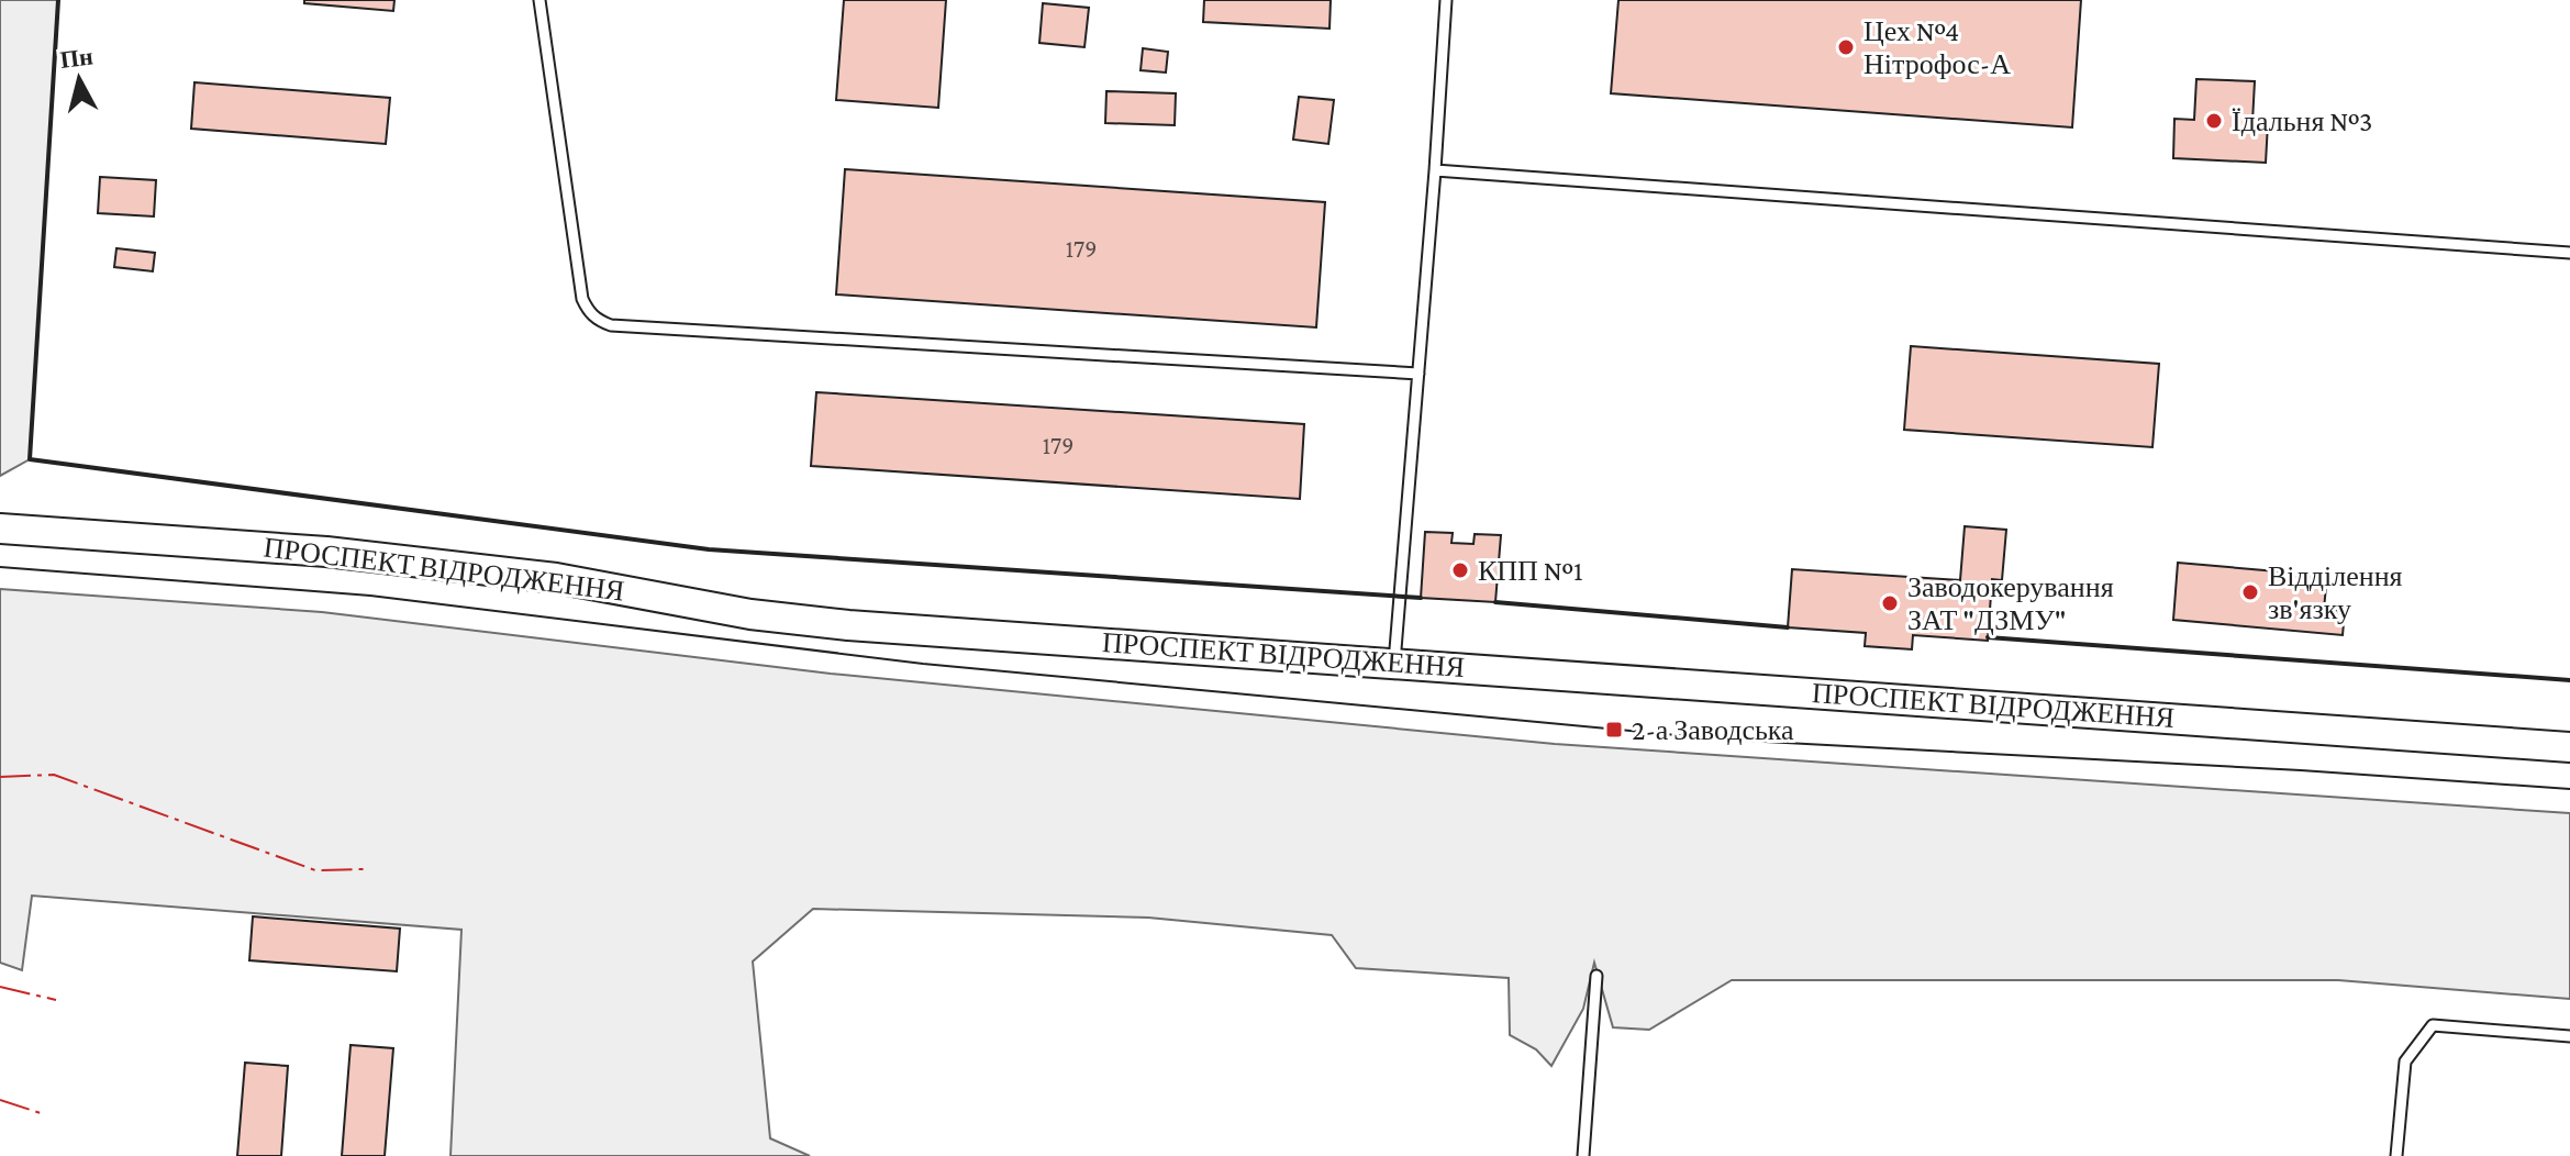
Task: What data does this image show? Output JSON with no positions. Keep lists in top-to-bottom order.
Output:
{
  "streets": {
    "street": ["ПРОСПЕКТ ВІДРОДЖЕННЯ"]
  },
  "places": {
    "other": [
      "Цех №4 Нітрофос-А",
      "Їдальня №3",
      "КПП №1",
      "Відділення зв'язку",
      "Заводокерування ЗАТ \"ДЗМУ\""
    ],
    "transit": ["2-а Заводська"]
  },
  "house_numbers": ["179", "179"],
  "north": "top"
}
